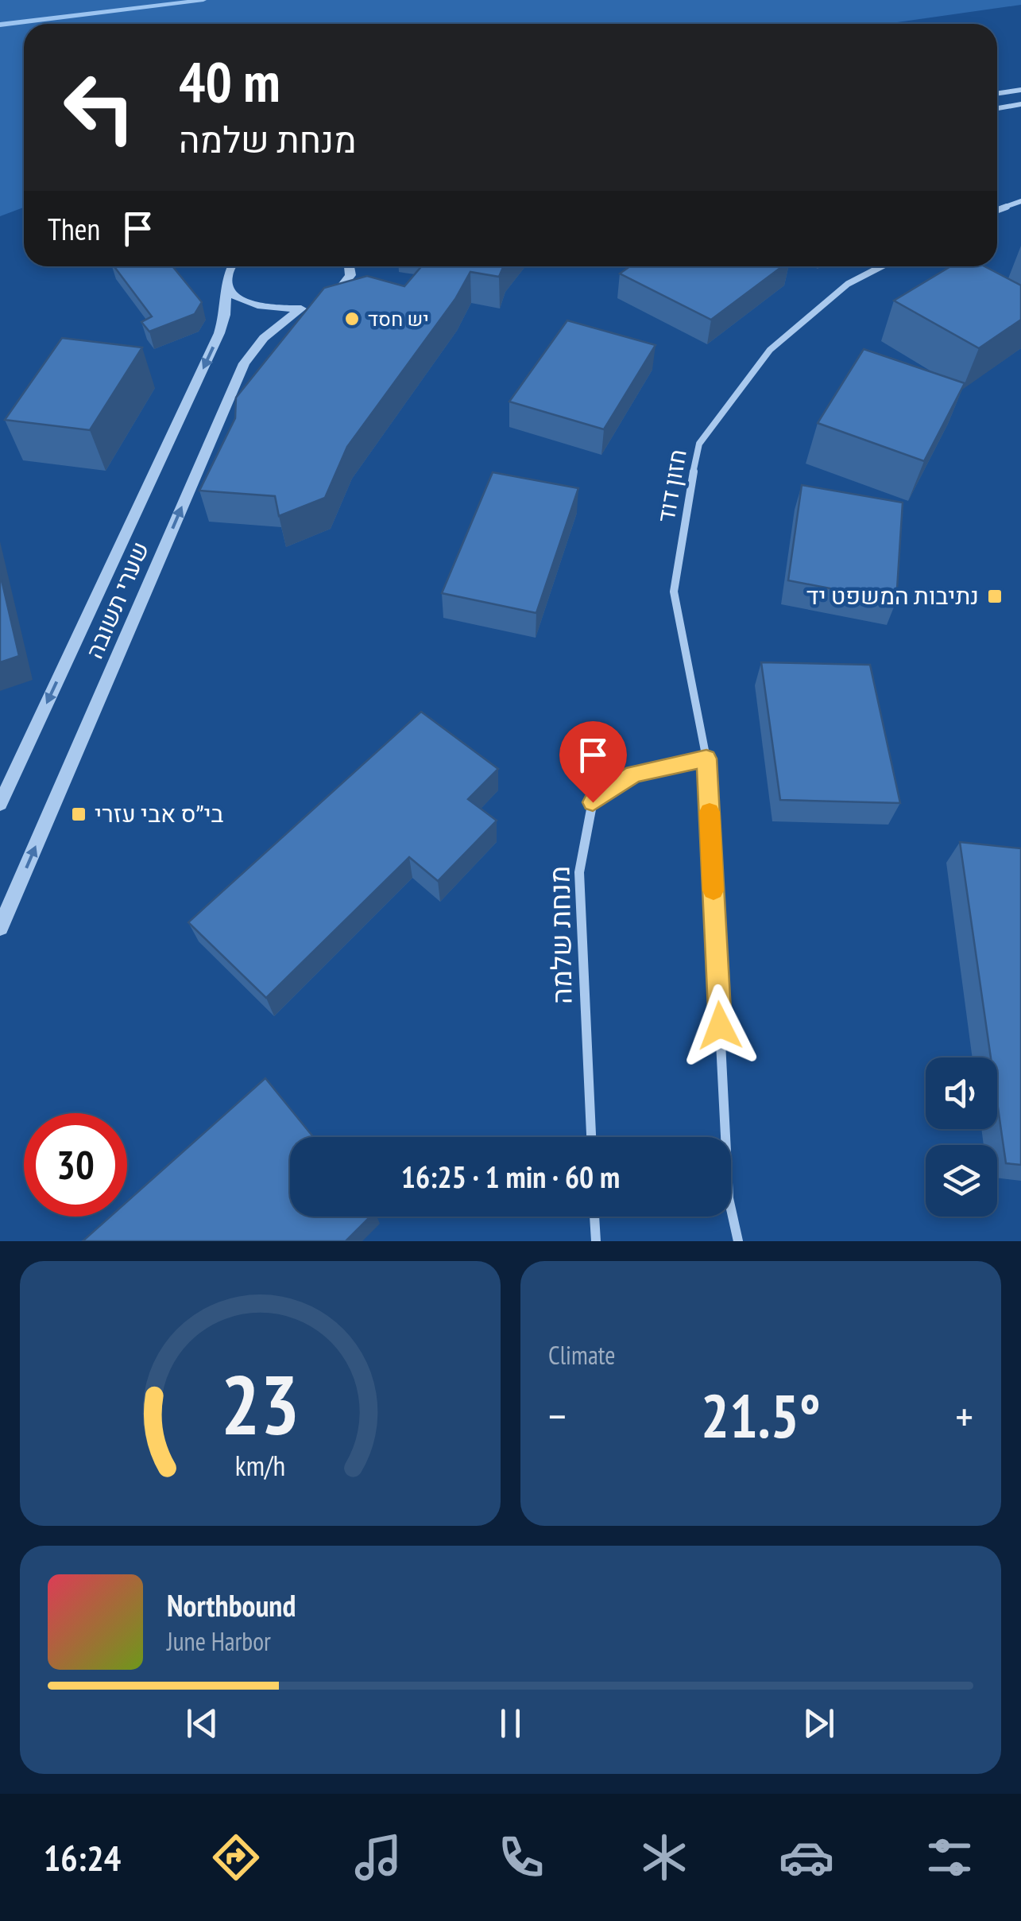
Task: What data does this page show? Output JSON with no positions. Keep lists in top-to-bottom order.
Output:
{
  "streets": {
    "street": ["חזון דוד", "שערי תשובה", "מנחת שלמה"]
  },
  "crossings": [
    ["חזון דוד", "מנחת שלמה"]
  ],
  "places": {
    "other": ["יש חסד"],
    "transit": ["נתיבות המשפט יד", "בי״ס אבי עזרי"]
  },
  "page": {
    "turn": ["40 m", "מנחת שלמה"],
    "then": "Then",
    "limit": "30",
    "trip": "16:25 · 1 min · 60 m",
    "tile": "Climate",
    "heat": ["−", "21.5°", "+"],
    "song": ["Northbound", "June Harbor"],
    "tabs": "16:24",
    "gauge": ["23", "km/h"]
  }
}
